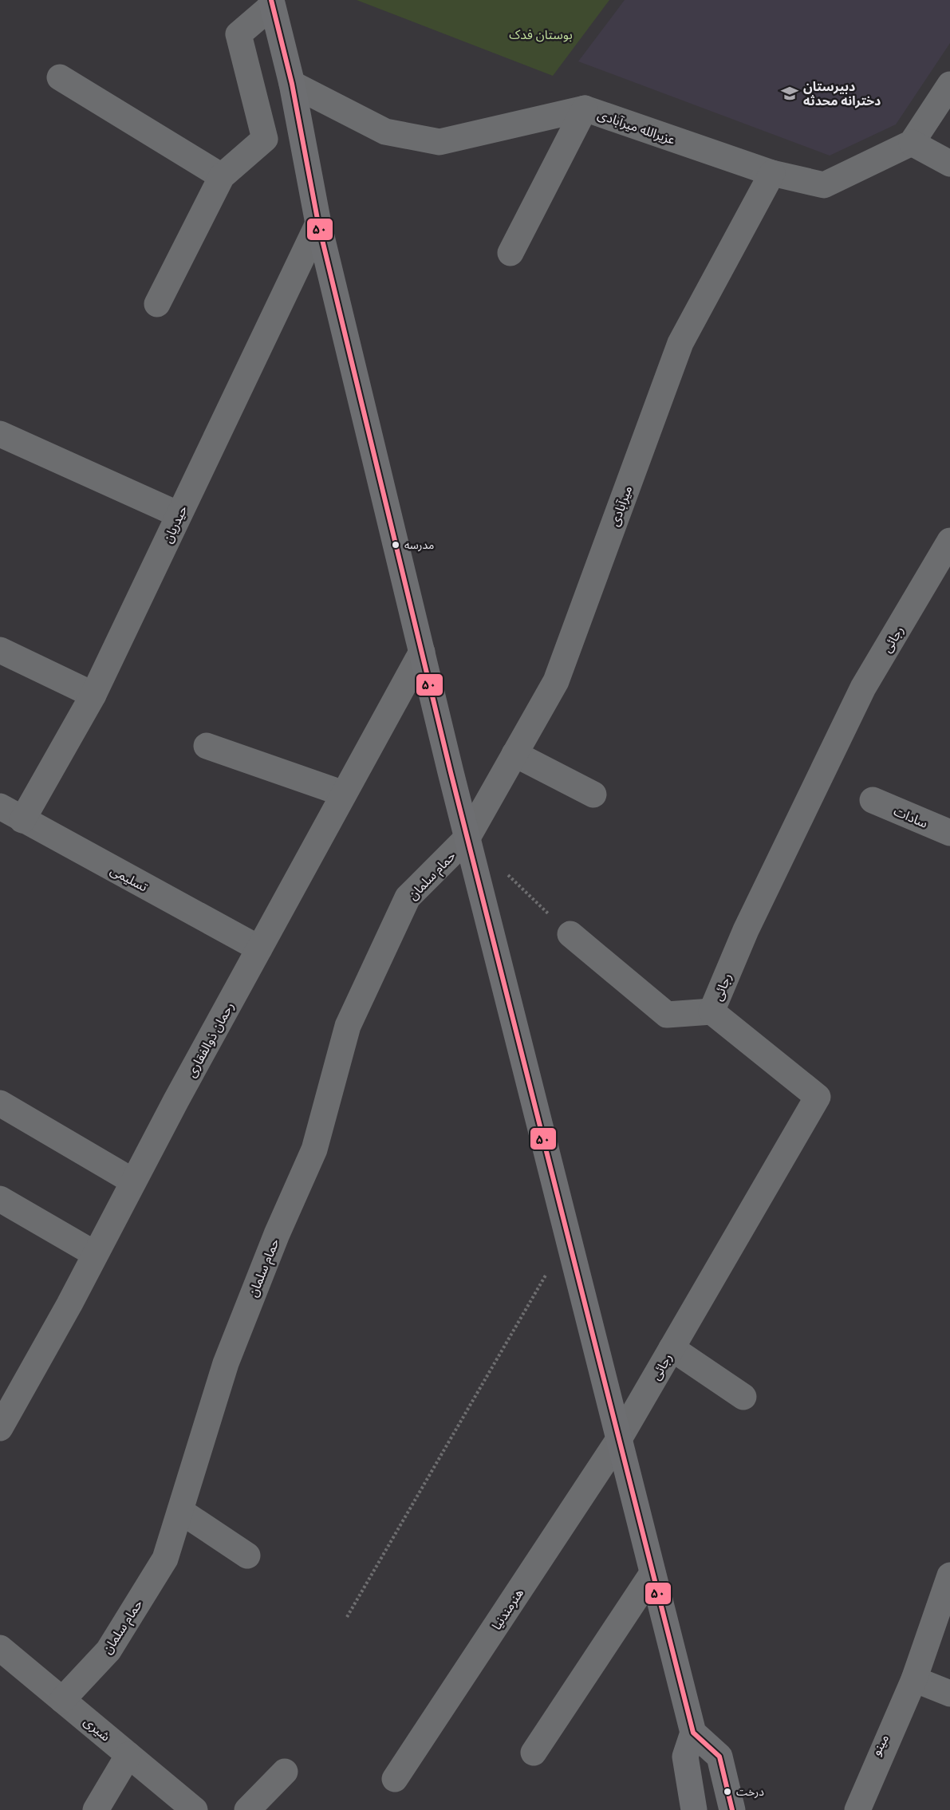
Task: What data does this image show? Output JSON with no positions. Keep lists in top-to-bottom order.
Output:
{
  "streets": {
    "street": [
      "عزیرالله میرآبادی",
      "میرآبادی",
      "حیدریان",
      "رجائی",
      "سادات",
      "حمام سلمان",
      "تسلیمی",
      "رحمان ذوالفقاری",
      "هنرمندنیا",
      "شیری",
      "مینو"
    ]
  },
  "crossings": [
    ["عزیرالله میرآبادی", "میرآبادی"],
    ["میرآبادی", "حمام سلمان"],
    ["حیدریان", "تسلیمی"],
    ["رجائی", "هنرمندنیا"],
    ["حمام سلمان", "شیری"],
    ["تسلیمی", "رحمان ذوالفقاری"]
  ],
  "parks": ["بوستان فدک"],
  "places": {
    "school or university": ["دبیرستان دخترانه محدثه"],
    "other": ["مدرسه", "درخت"]
  },
  "lines": ["transit line ۵۰"]
}
